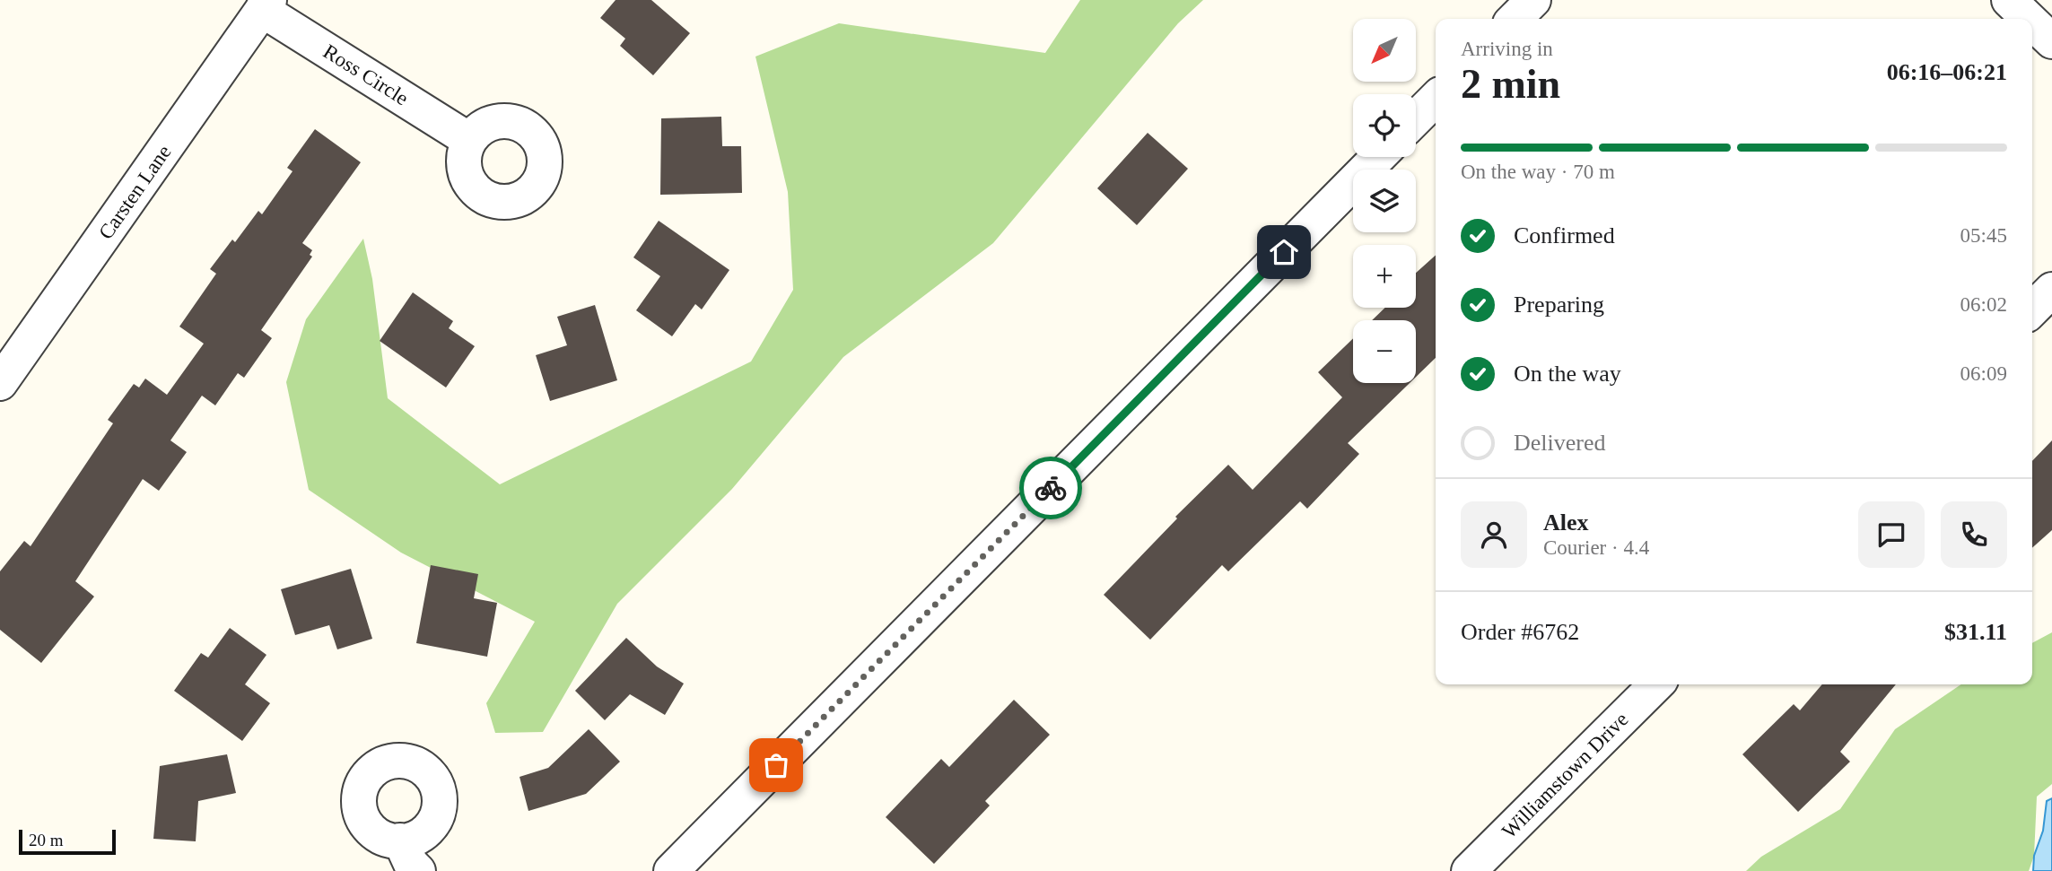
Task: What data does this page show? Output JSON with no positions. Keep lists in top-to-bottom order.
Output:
{
  "streets": {
    "street": ["Ross Circle", "Carsten Lane", "Williamstown Drive"]
  },
  "crossings": [
    ["Ross Circle", "Carsten Lane"]
  ],
  "scale_bar": "20 m",
  "north": "bottom left",
  "page": {
    "map_buttons": ["+", "−"],
    "heading": ["2 min", "Arriving in", "06:16–06:21"],
    "panel": [
      "Alex",
      "Courier · 4.4",
      "Order #6762",
      "$31.11"
    ],
    "bar": "On the way · 70 m",
    "list": [
      ["Confirmed", "05:45"],
      ["Preparing", "06:02"],
      ["On the way", "06:09"],
      "Delivered"
    ],
    "scale": "20 m"
  }
}
